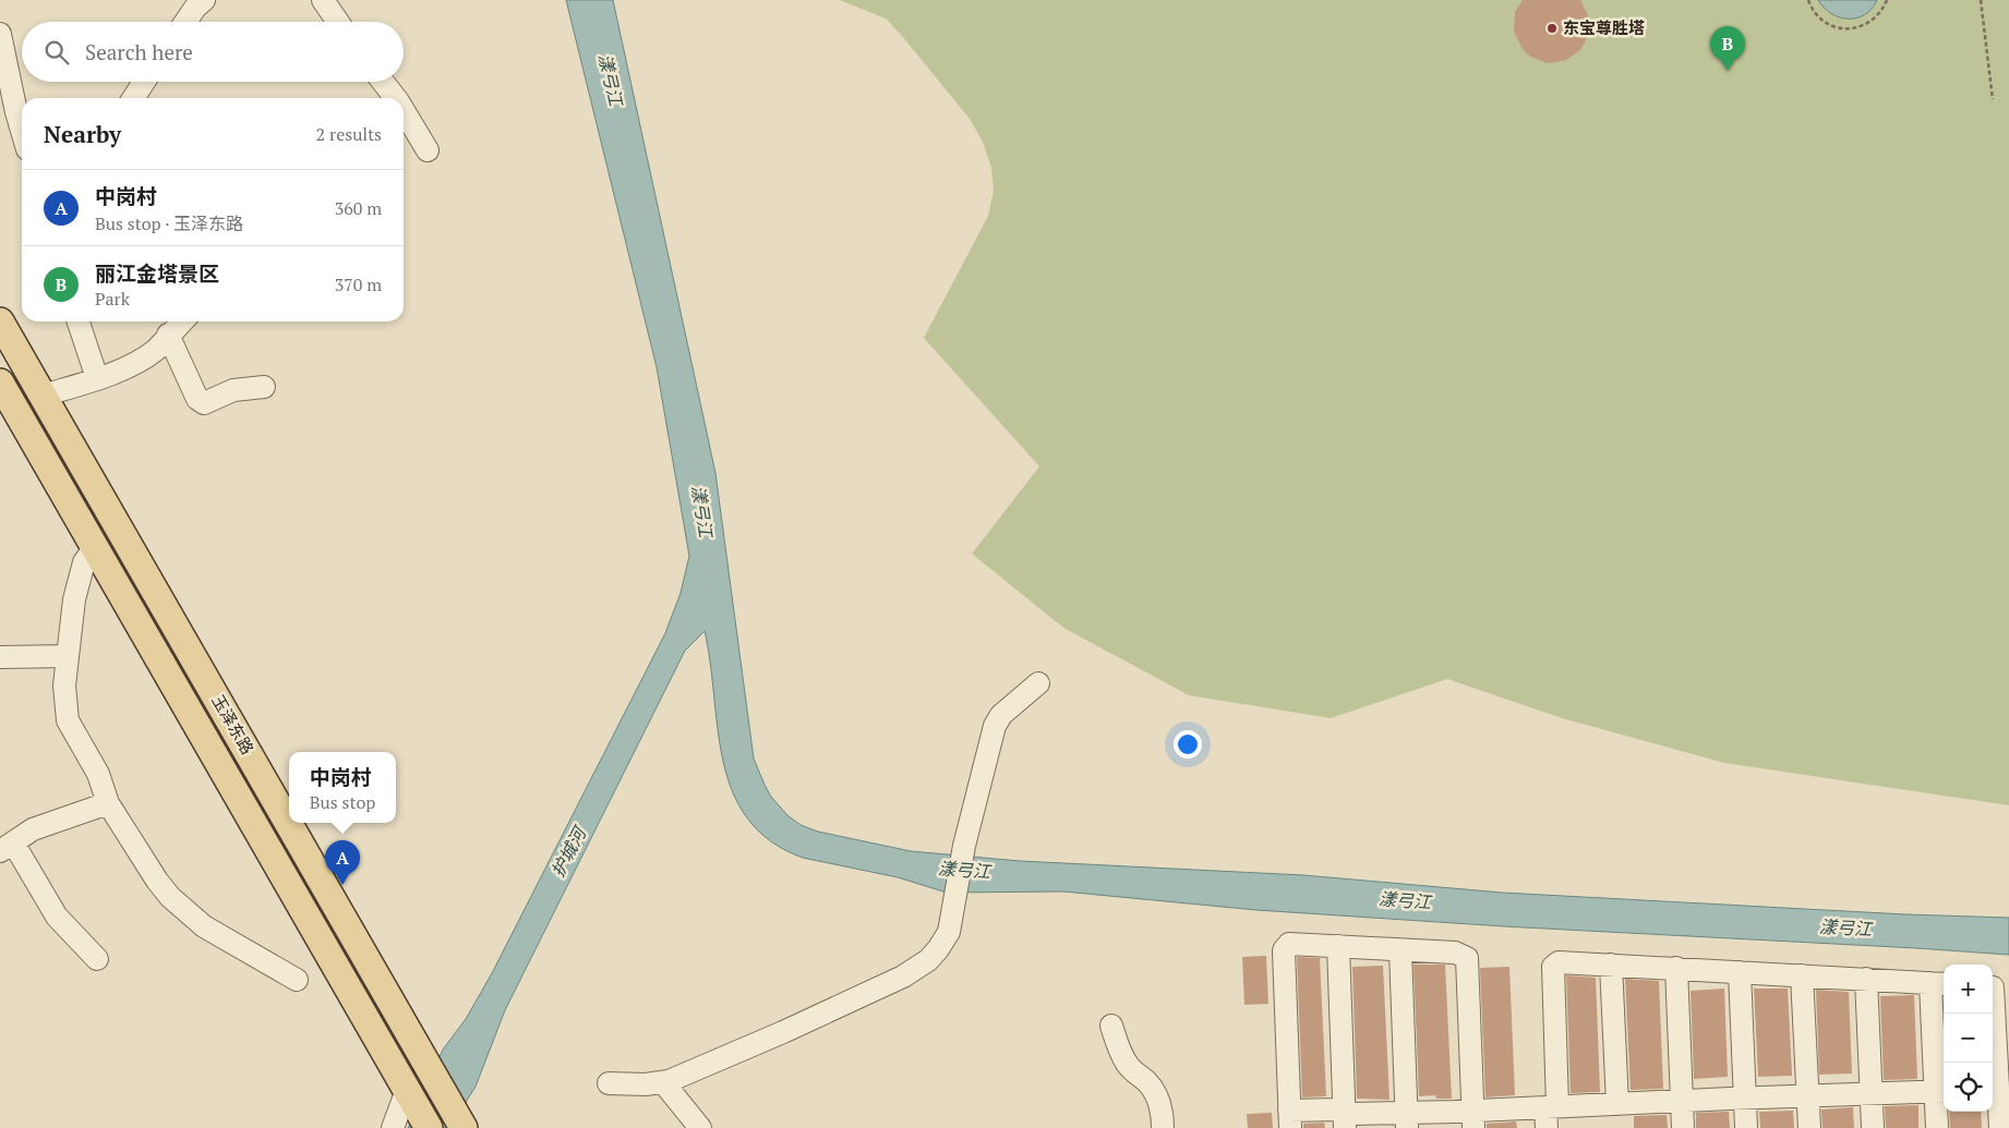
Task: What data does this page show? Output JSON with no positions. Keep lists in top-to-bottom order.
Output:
{
  "streets": {
    "main road": ["玉泽东路"]
  },
  "water": ["漾弓江", "护城河"],
  "places": ["东宝尊胜塔"],
  "page": {
    "search": "Search here",
    "pins": ["B", "A"],
    "heading": ["Nearby", "2 results"],
    "list": [
      {
        "mark": "A",
        "name": "中岗村",
        "note": "Bus stop · 玉泽东路",
        "value": "360 m"
      },
      {
        "mark": "B",
        "name": "丽江金塔景区",
        "note": "Park",
        "value": "370 m"
      }
    ],
    "popup": ["中岗村", "Bus stop"],
    "map_buttons": ["+", "−"]
  }
}
